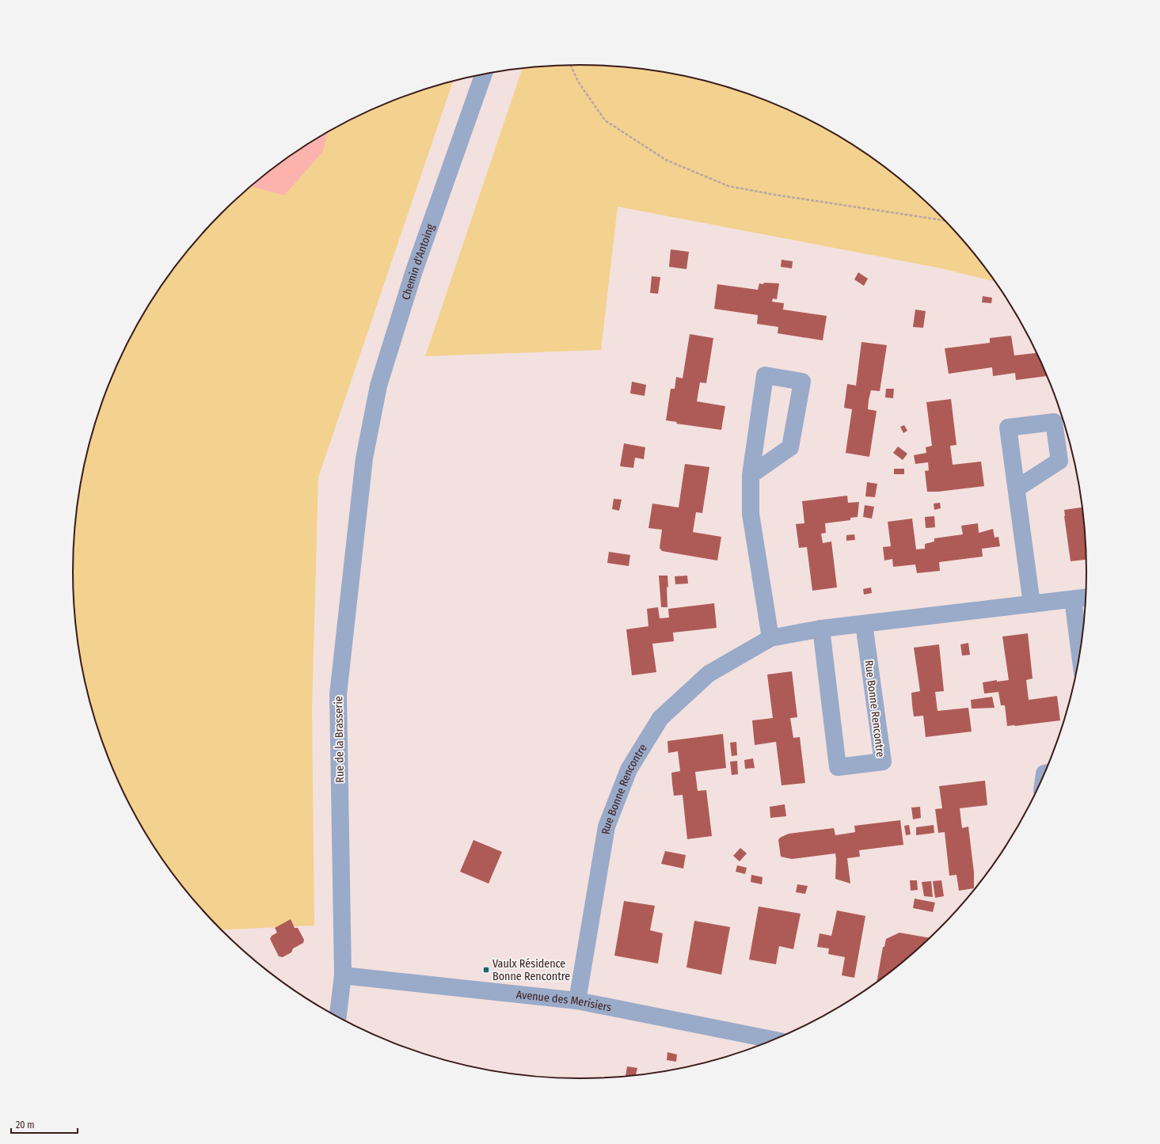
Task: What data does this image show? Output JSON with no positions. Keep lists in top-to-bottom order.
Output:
{
  "streets": {
    "street": [
      "Chemin d'Antoing",
      "Rue Bonne Rencontre",
      "Rue de la Brasserie",
      "Avenue des Merisiers"
    ]
  },
  "crossings": [
    ["Chemin d'Antoing", "Rue de la Brasserie"],
    ["Rue Bonne Rencontre", "Avenue des Merisiers"],
    ["Rue de la Brasserie", "Avenue des Merisiers"]
  ],
  "places": {
    "transit": ["Vaulx Résidence Bonne Rencontre"]
  },
  "scale_bar": "20 m"
}
